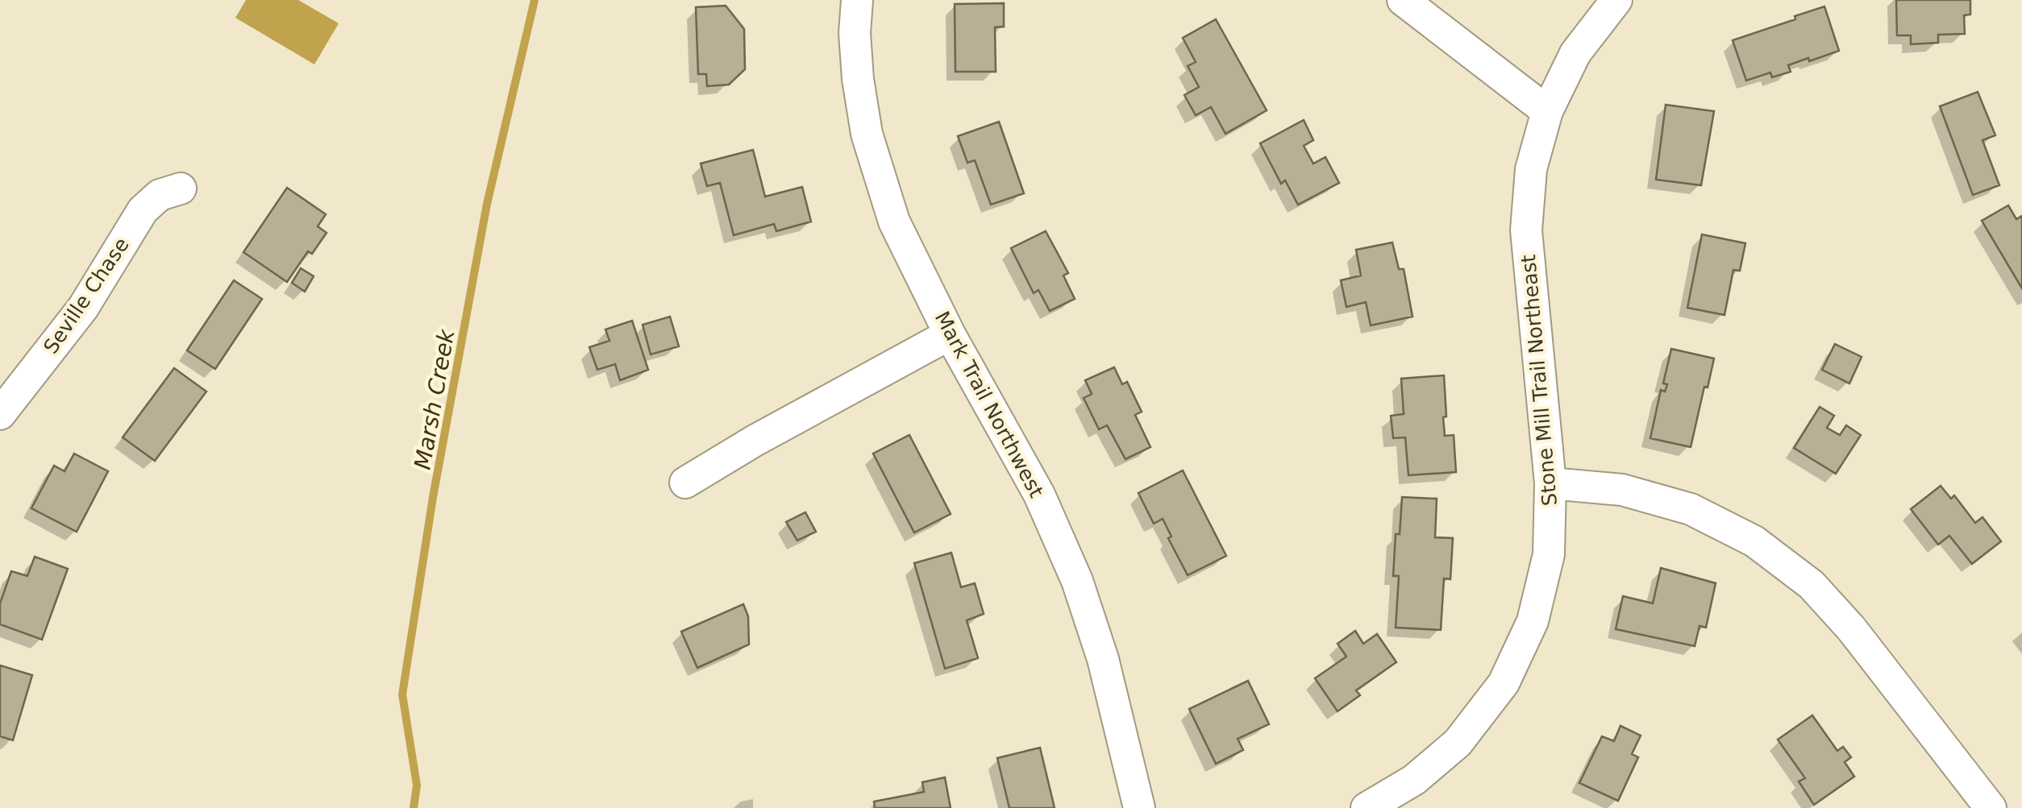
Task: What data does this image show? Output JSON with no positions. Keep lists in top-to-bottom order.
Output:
{
  "streets": {
    "street": ["Seville Chase", "Stone Mill Trail Northeast", "Mark Trail Northwest"]
  },
  "water": ["Marsh Creek"]
}
